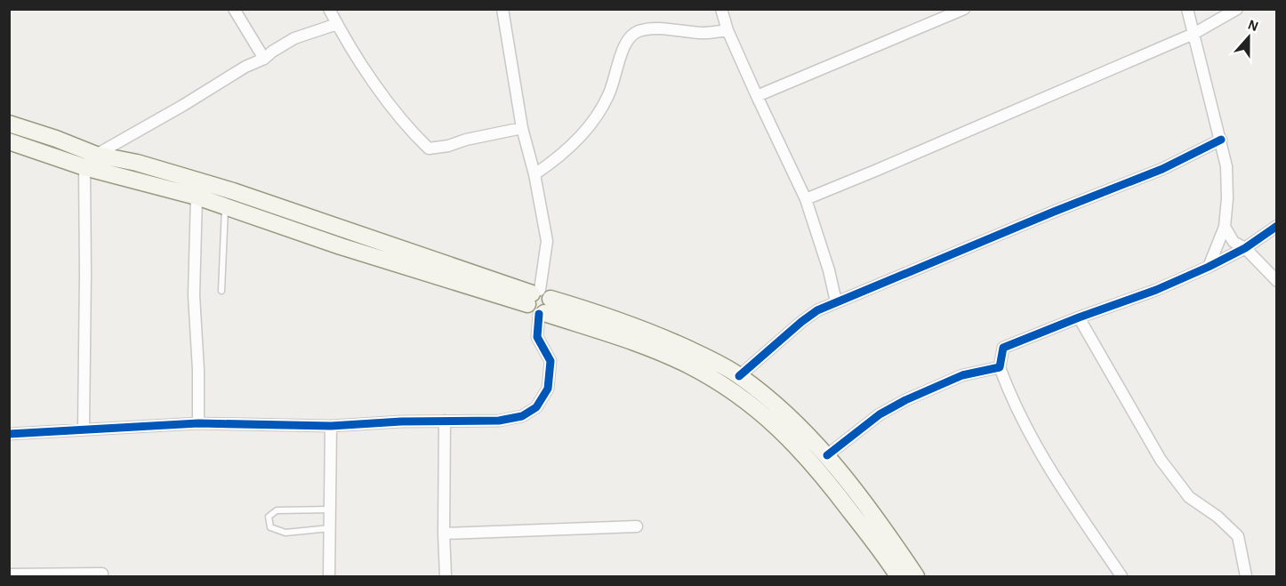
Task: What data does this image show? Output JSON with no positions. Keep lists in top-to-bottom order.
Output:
{
  "north": "top"
}
